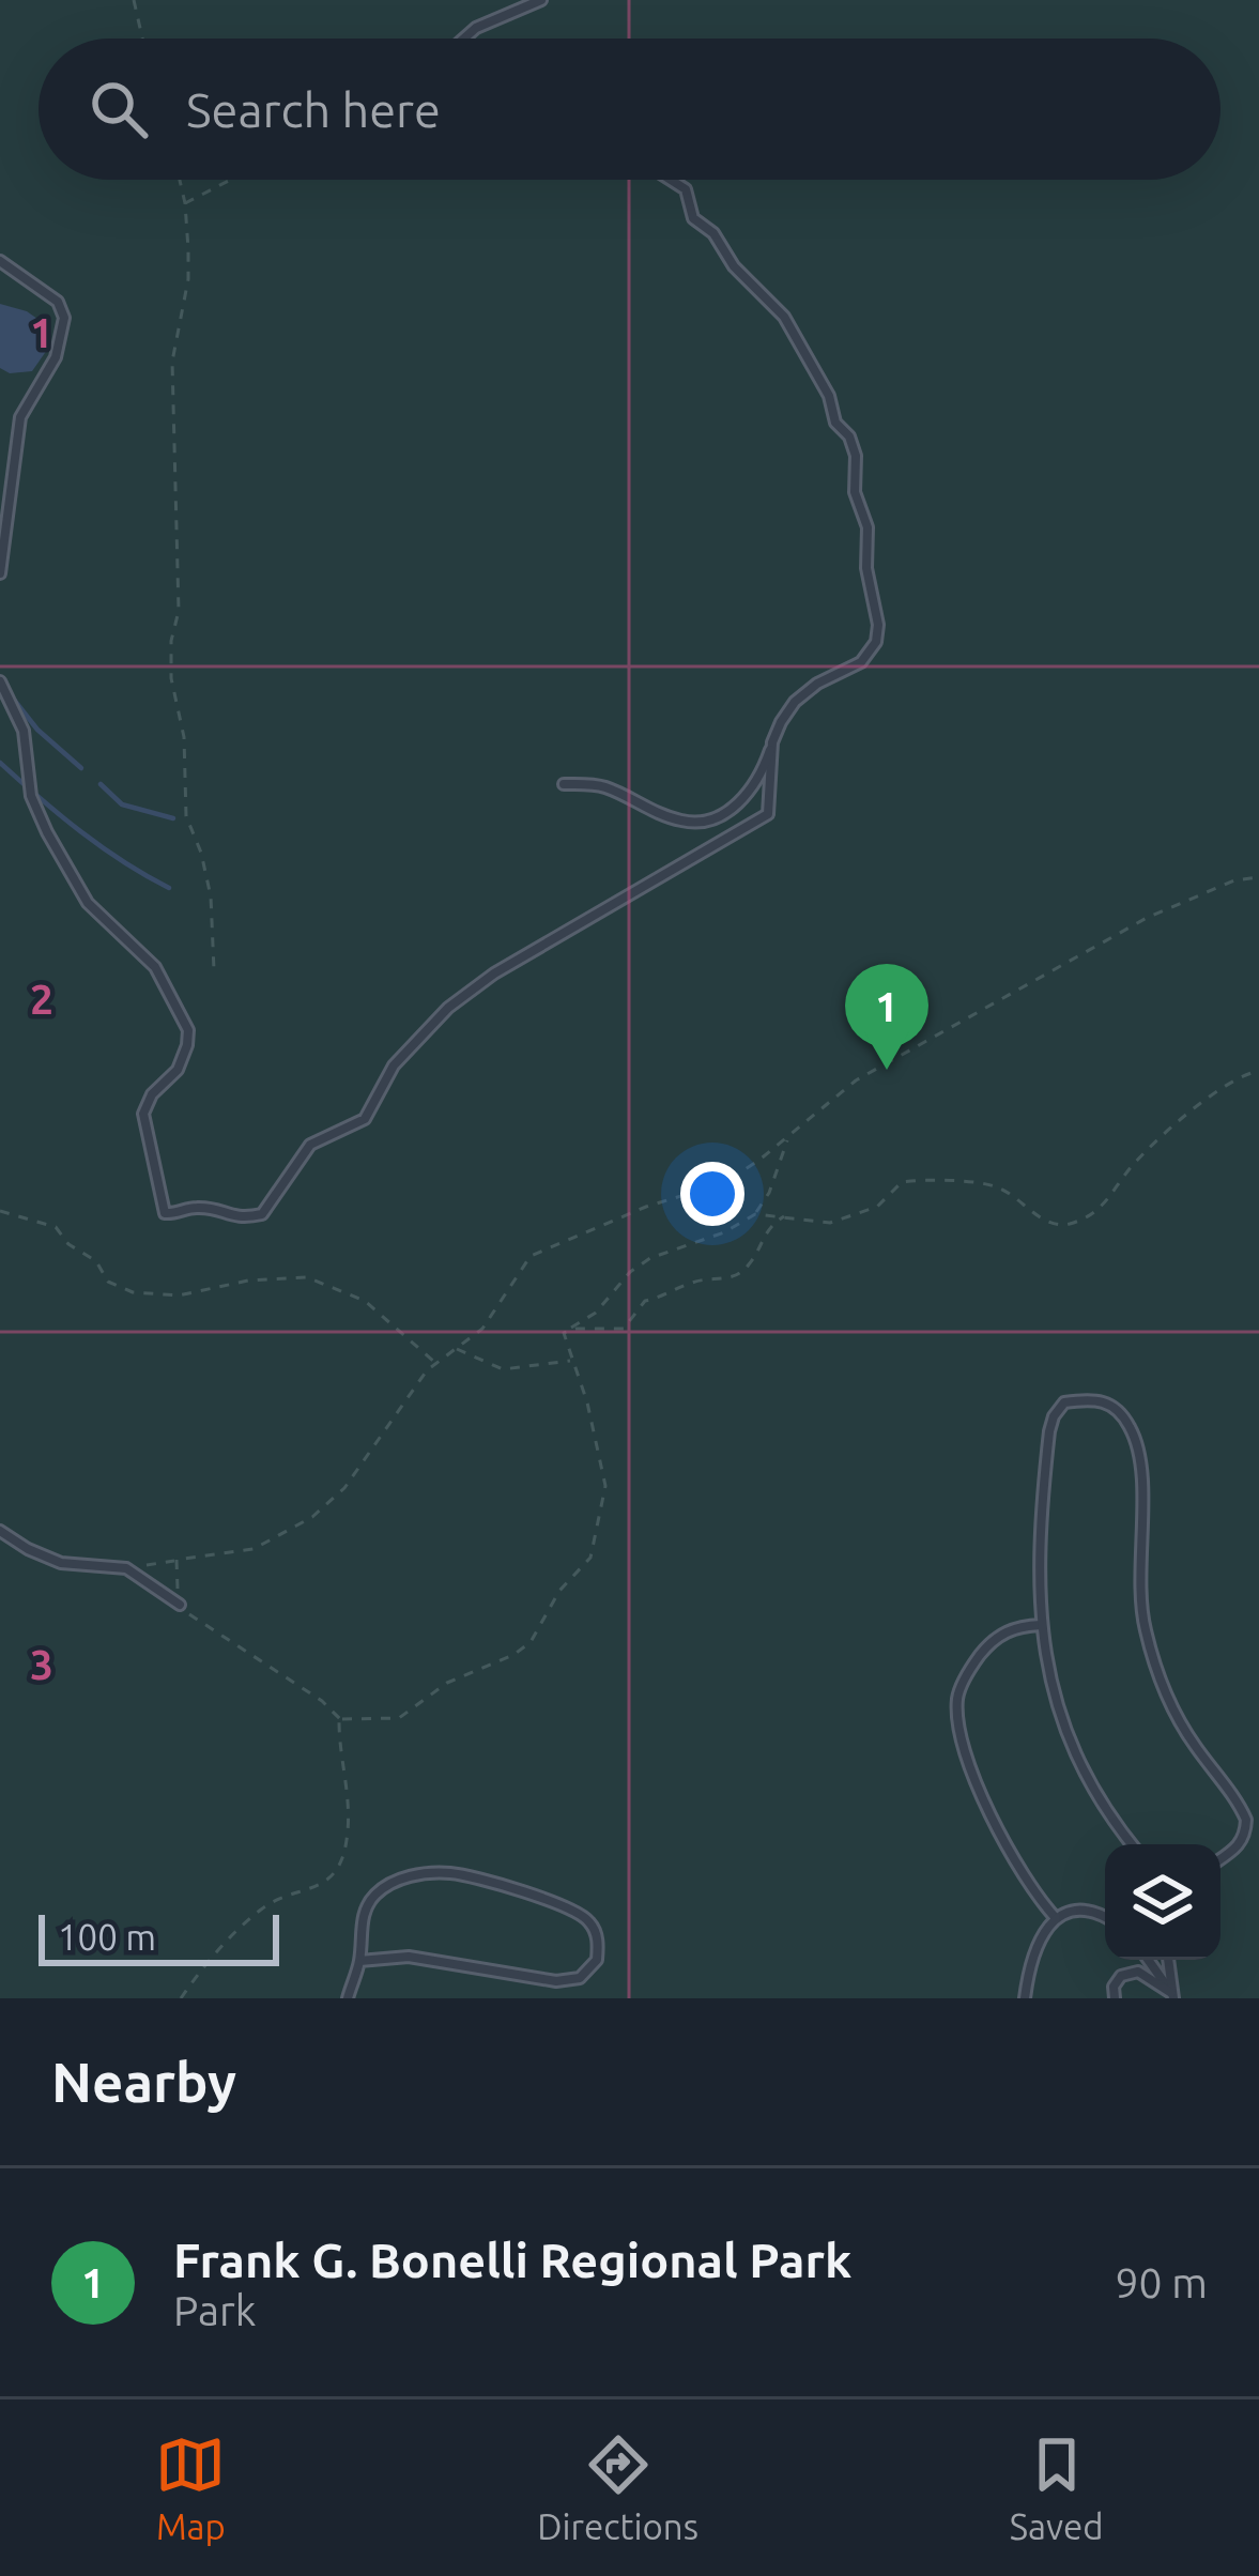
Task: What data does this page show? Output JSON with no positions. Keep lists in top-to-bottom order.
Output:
{
  "scale_bar": "100 m",
  "page": {
    "search": "Search here",
    "pins": "1",
    "scale": "100 m",
    "heading": "Nearby",
    "list": [
      {
        "mark": "1",
        "name": "Frank G. Bonelli Regional Park",
        "note": "Park",
        "value": "90 m"
      }
    ],
    "nav": ["Map", "Directions", "Saved"]
  },
  "grid": {
    "rows": ["1", "2", "3"]
  }
}
